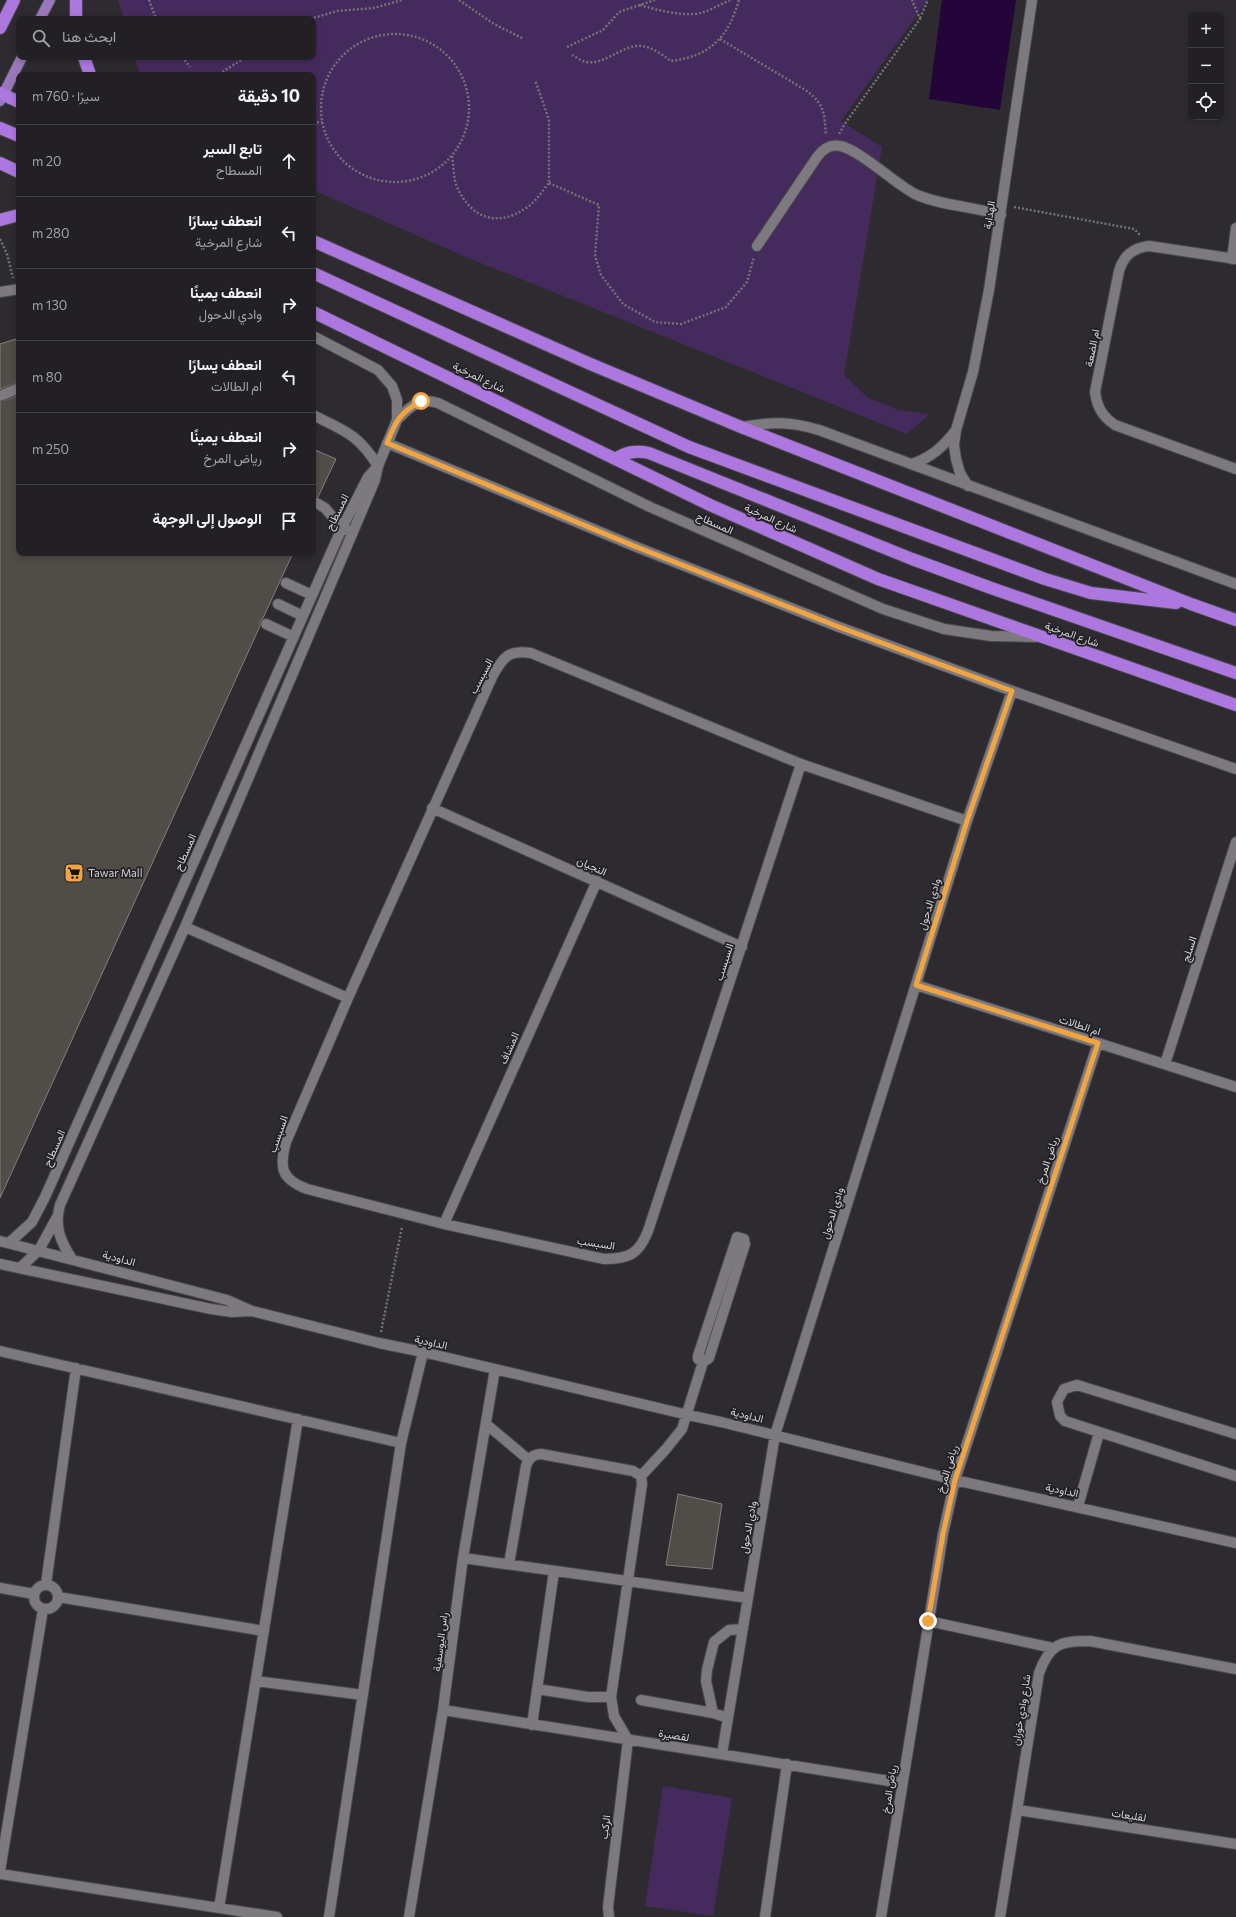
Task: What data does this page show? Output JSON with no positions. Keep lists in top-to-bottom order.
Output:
{
  "streets": {
    "highway": ["شارع المرخية"],
    "street": [
      "الهداية",
      "ام الضعة",
      "المسطاح",
      "السبسب",
      "النجيان",
      "وادي الدحول",
      "السلج",
      "ام الطالات",
      "المشاف",
      "رياض المرخ",
      "الداودية",
      "راس اليوسفية",
      "شارع وادي خوزان",
      "لقصيرة",
      "لقليعات",
      "الركب"
    ]
  },
  "crossings": [
    ["شارع المرخية", "المسطاح"],
    ["المسطاح", "الداودية"],
    ["السبسب", "النجيان"],
    ["السبسب", "وادي الدحول"],
    ["السبسب", "المشاف"],
    ["النجيان", "المشاف"],
    ["وادي الدحول", "ام الطالات"],
    ["وادي الدحول", "الداودية"],
    ["وادي الدحول", "لقصيرة"],
    ["السلج", "ام الطالات"],
    ["ام الطالات", "رياض المرخ"],
    ["رياض المرخ", "الداودية"],
    ["رياض المرخ", "لقصيرة"],
    ["الداودية", "راس اليوسفية"],
    ["راس اليوسفية", "لقصيرة"],
    ["شارع وادي خوزان", "لقليعات"],
    ["لقصيرة", "الركب"]
  ],
  "places": {
    "supermarket": ["Tawar Mall"]
  },
  "page": {
    "map_buttons": ["+", "−"],
    "search": "ابحث هنا",
    "heading": ["10 دقيقة", "سيرًا · 760 m"],
    "list": [
      ["تابع السير", "المسطاح", "20 m"],
      ["انعطف يسارًا", "شارع المرخية", "280 m"],
      ["انعطف يمينًا", "وادي الدحول", "130 m"],
      ["انعطف يسارًا", "ام الطالات", "80 m"],
      ["انعطف يمينًا", "رياض المرخ", "250 m"],
      "الوصول إلى الوجهة"
    ]
  }
}
